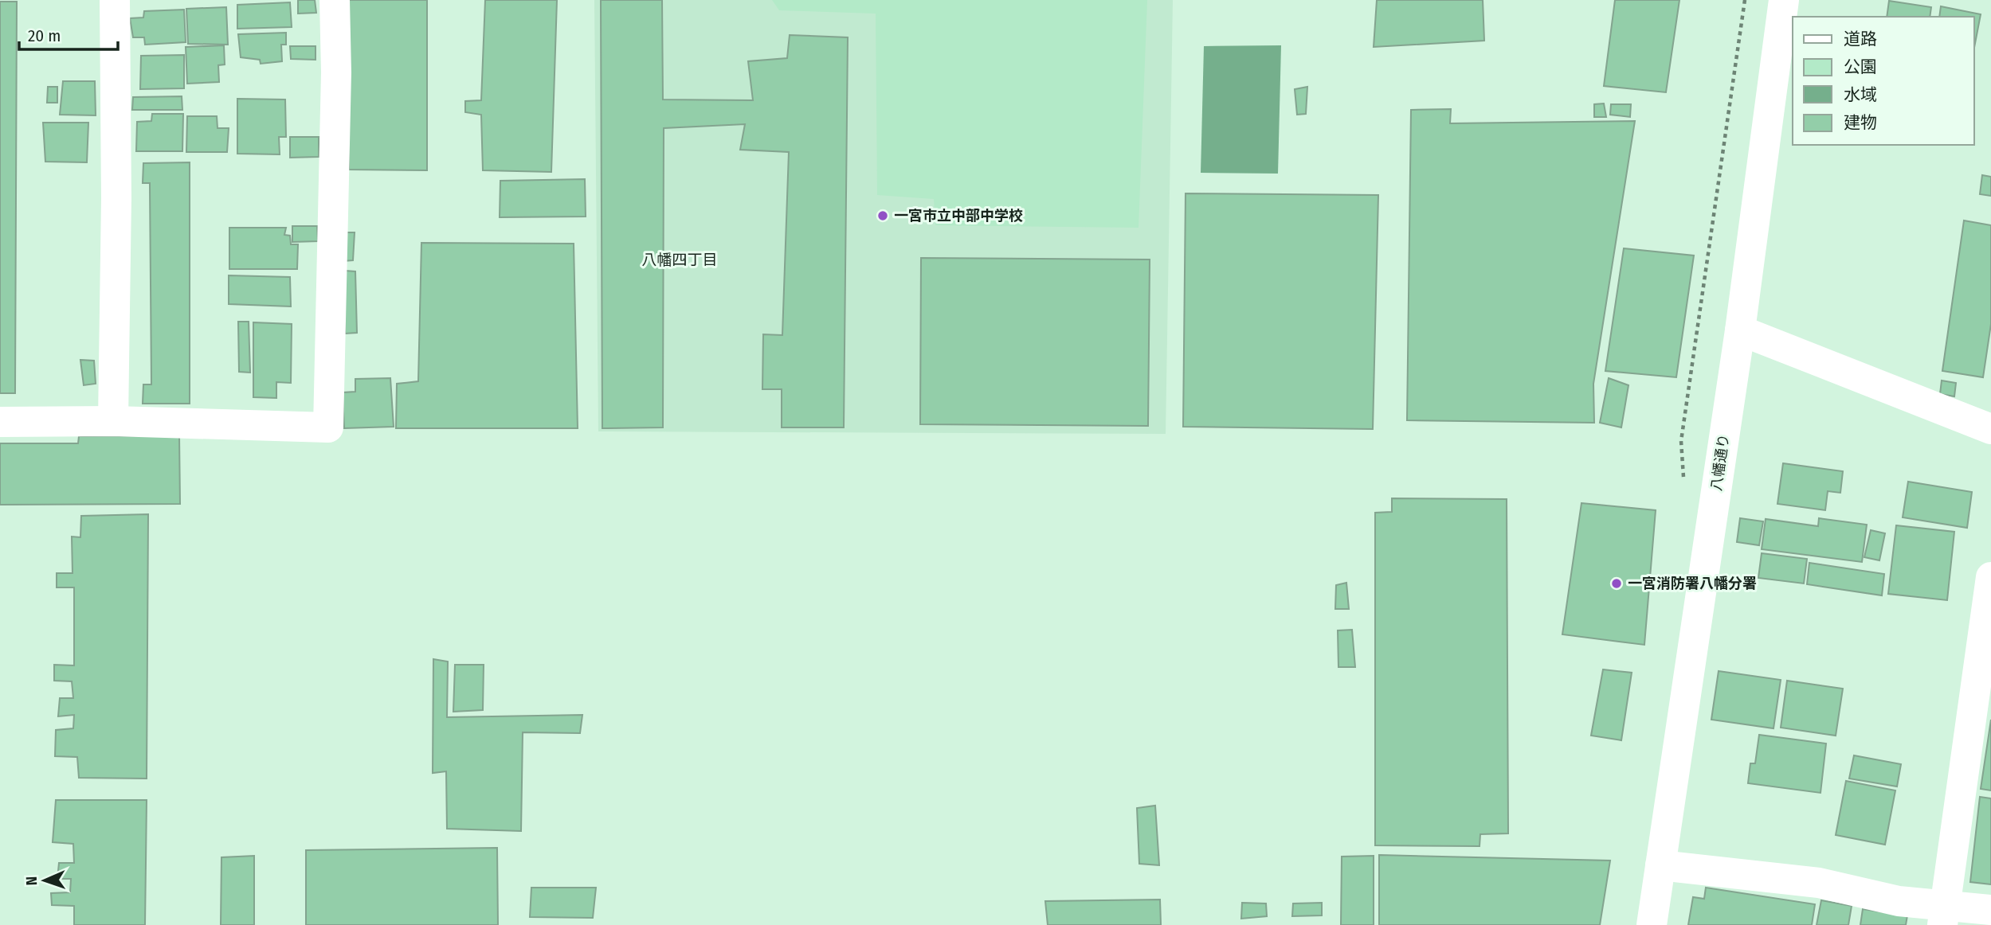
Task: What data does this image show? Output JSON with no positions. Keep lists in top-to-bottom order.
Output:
{
  "streets": {
    "street": ["八幡通り"]
  },
  "districts": ["八幡四丁目"],
  "places": ["一宮市立中部中学校", "一宮消防署八幡分署"],
  "legend": [
    "道路",
    "公園",
    "水域",
    "建物"
  ],
  "scale_bar": "20 m",
  "north": "left"
}
